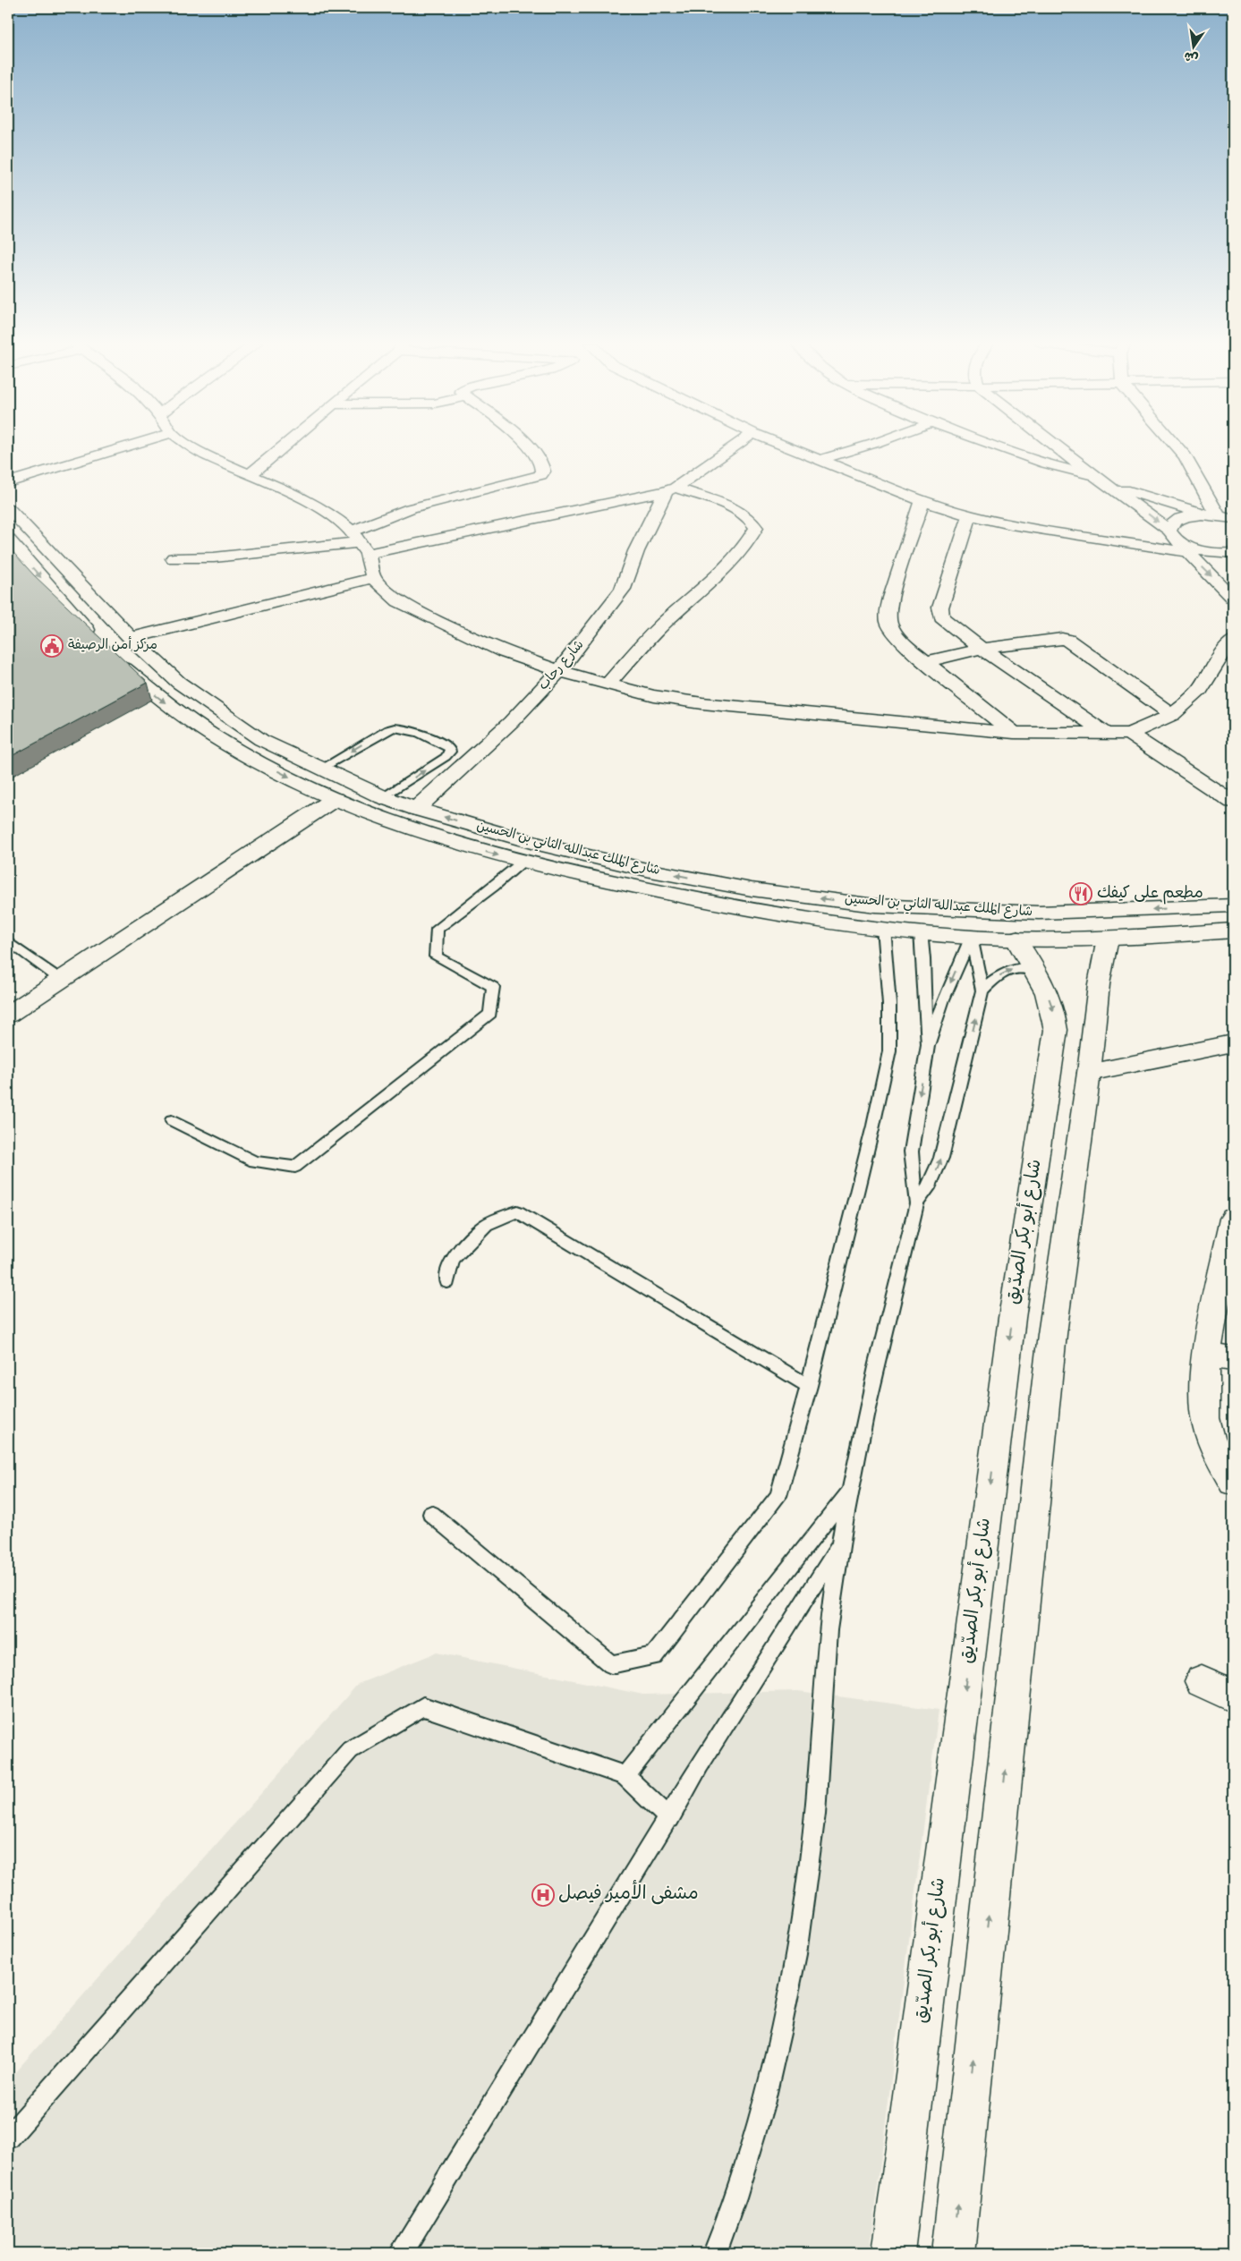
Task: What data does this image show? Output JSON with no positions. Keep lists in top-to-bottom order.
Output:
{
  "streets": {
    "street": ["شارع رحاب", "شارع الملك عبدالله الثاني بن الحسين", "شارع أبو بكر الصدّيق"]
  },
  "crossings": [
    ["شارع رحاب", "شارع الملك عبدالله الثاني بن الحسين"],
    ["شارع الملك عبدالله الثاني بن الحسين", "شارع أبو بكر الصدّيق"]
  ],
  "places": {
    "public building": ["مركز أمن الرصيفة"],
    "restaurant": ["مطعم على كيفك"],
    "hospital": ["مشفى الأمير فيصل"]
  },
  "north": "bottom"
}
